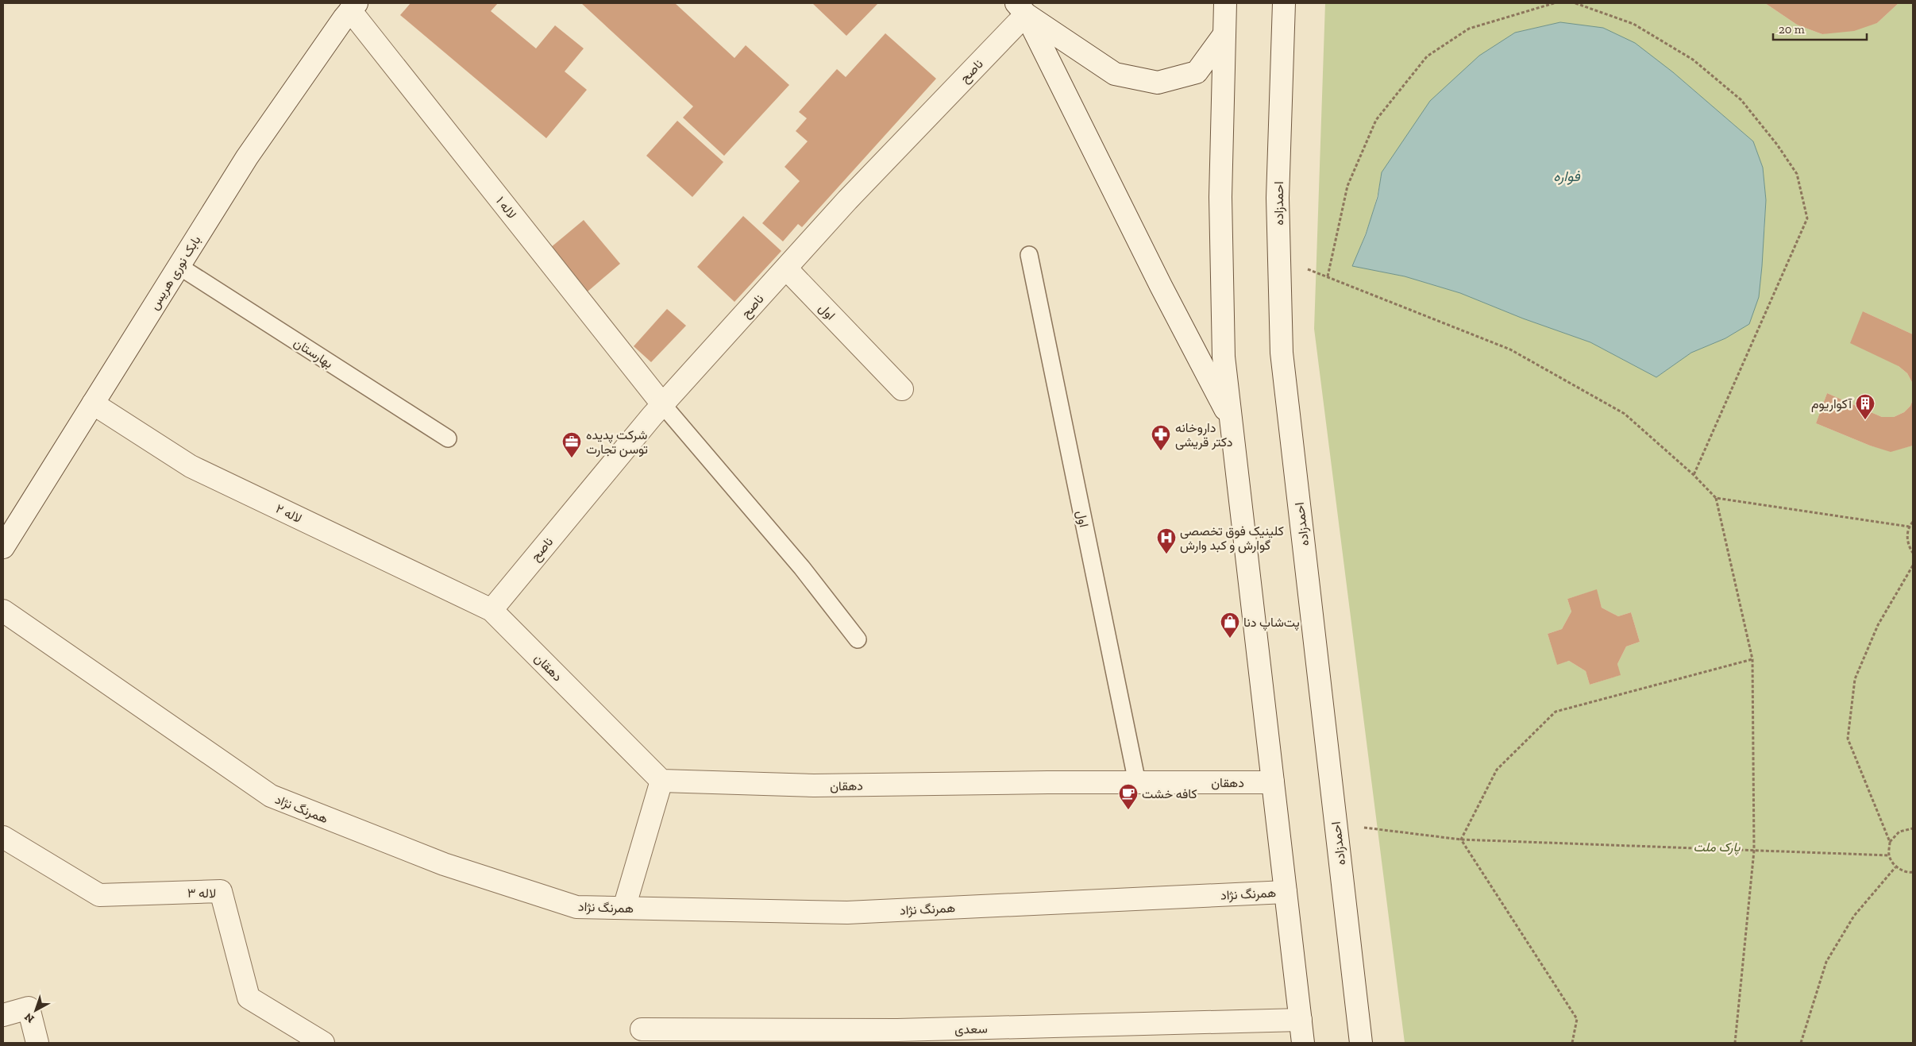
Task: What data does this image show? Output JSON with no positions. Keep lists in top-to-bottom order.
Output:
{
  "streets": {
    "street": [
      "ناصح",
      "احمدزاده",
      "لاله ۱",
      "بابک نوری هریس",
      "اول",
      "لاله ۲",
      "دهقان",
      "همرنگ نژاد",
      "لاله ۳",
      "سعدی"
    ],
    "lane": ["بهارستان"]
  },
  "crossings": [
    ["ناصح", "لاله ۱"],
    ["ناصح", "اول"],
    ["ناصح", "لاله ۲"],
    ["ناصح", "دهقان"],
    ["لاله ۱", "بابک نوری هریس"],
    ["بابک نوری هریس", "بهارستان"],
    ["بابک نوری هریس", "لاله ۲"],
    ["اول", "دهقان"],
    ["لاله ۲", "دهقان"]
  ],
  "water": ["فواره"],
  "parks": ["پارک ملت"],
  "places": {
    "building": ["آکواریوم"],
    "pharmacy": ["داروخانه دکتر قریشی"],
    "office": ["شرکت پدیده توسن تجارت"],
    "hospital": ["کلینیک فوق تخصصی گوارش و کبد وارش"],
    "shop": ["پت‌شاپ دنا"],
    "cafe": ["کافه خشت"]
  },
  "scale_bar": "20 m",
  "north": "bottom left"
}
